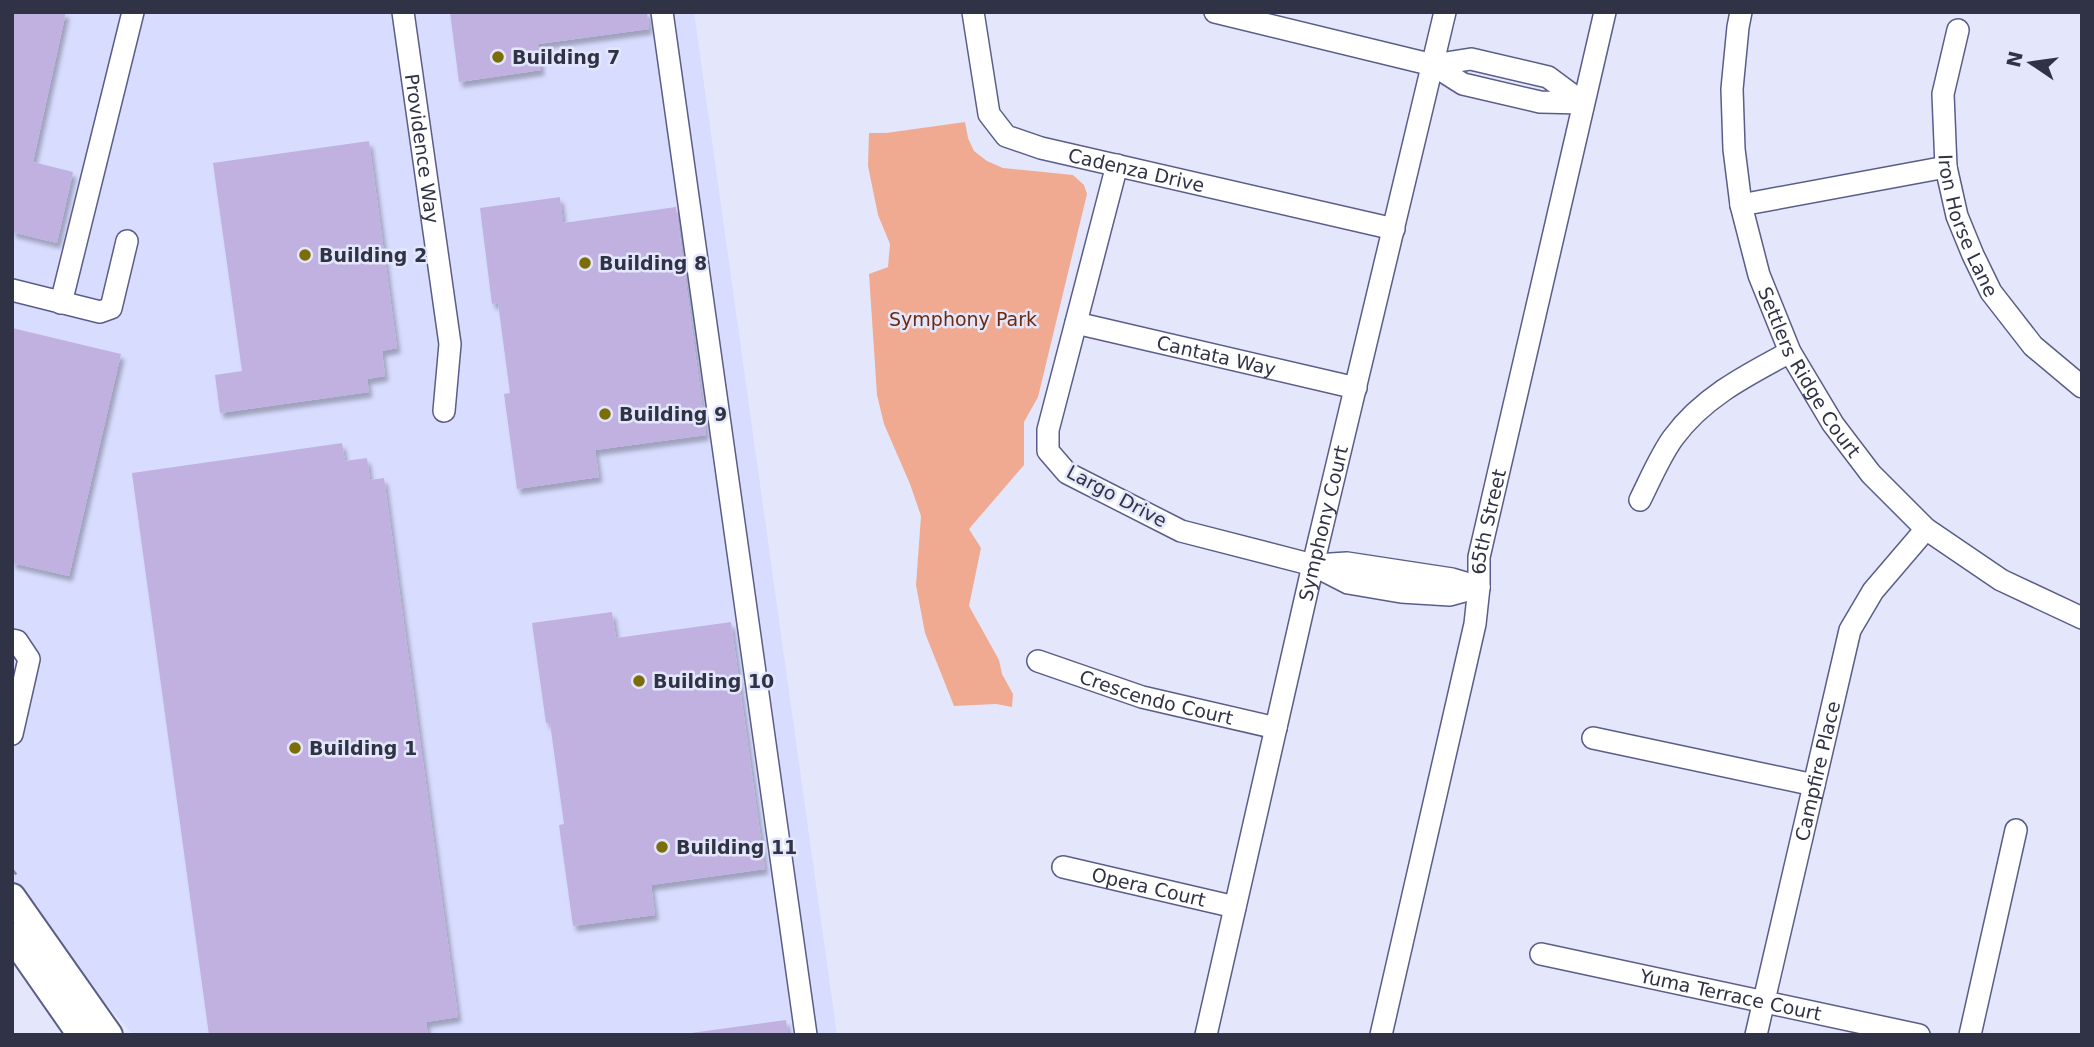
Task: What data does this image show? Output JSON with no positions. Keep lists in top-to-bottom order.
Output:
{
  "streets": {
    "street": [
      "Providence Way",
      "Cadenza Drive",
      "Iron Horse Lane",
      "Cantata Way",
      "Settlers Ridge Court",
      "Largo Drive",
      "Symphony Court",
      "65th Street",
      "Crescendo Court",
      "Campfire Place",
      "Opera Court",
      "Yuma Terrace Court"
    ]
  },
  "crossings": [
    ["Cadenza Drive", "Largo Drive"],
    ["Cadenza Drive", "Symphony Court"],
    ["Cantata Way", "Largo Drive"],
    ["Cantata Way", "Symphony Court"],
    ["Settlers Ridge Court", "Campfire Place"],
    ["Largo Drive", "Symphony Court"],
    ["Largo Drive", "65th Street"],
    ["Symphony Court", "Crescendo Court"],
    ["Symphony Court", "Opera Court"],
    ["Campfire Place", "Yuma Terrace Court"]
  ],
  "parks": ["Symphony Park"],
  "places": [
    "Building 7",
    "Building 2",
    "Building 8",
    "Building 9",
    "Building 10",
    "Building 1",
    "Building 11"
  ],
  "north": "left"
}
